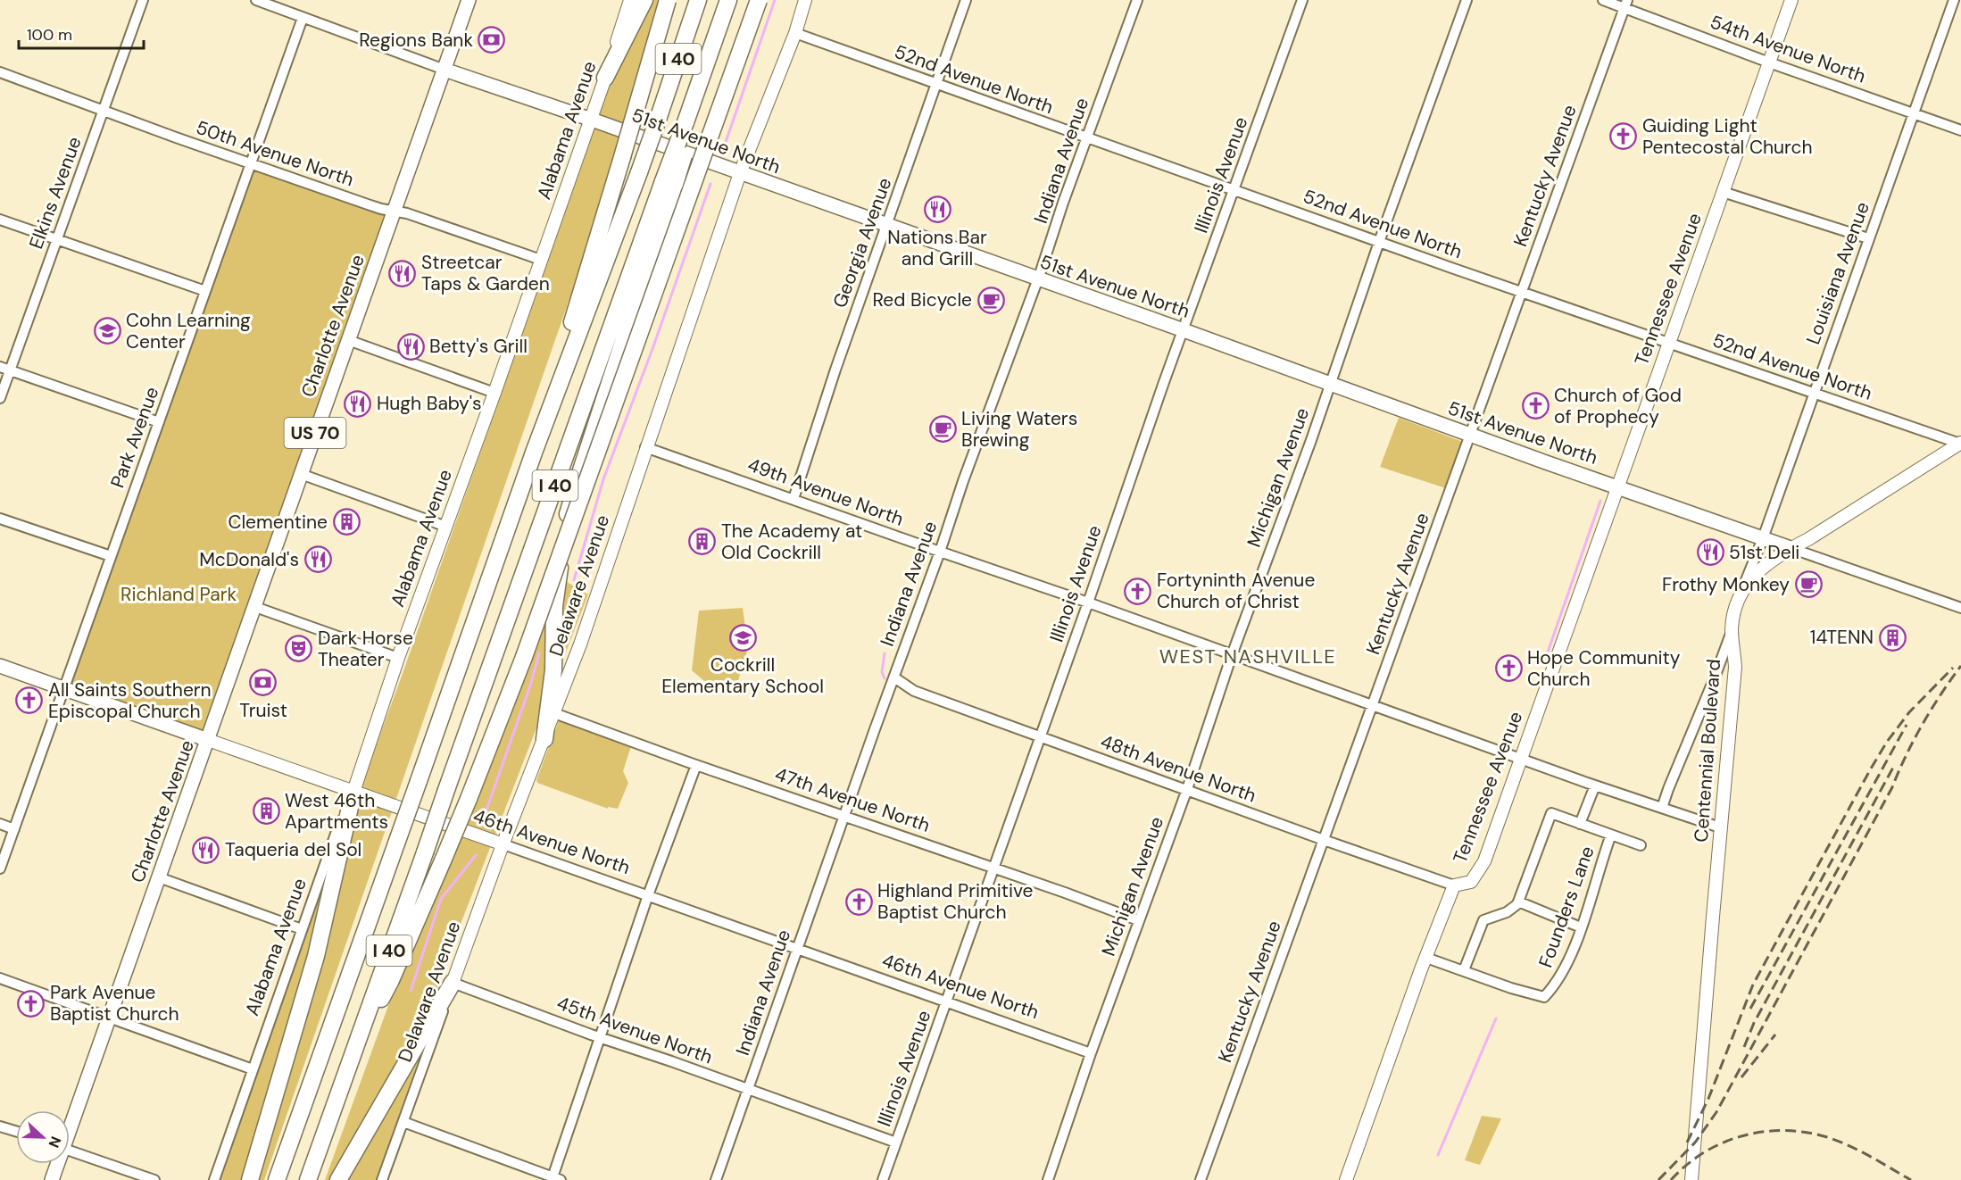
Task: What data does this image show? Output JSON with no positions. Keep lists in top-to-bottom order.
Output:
{
  "streets": {
    "highway": ["I 40"],
    "main road": [
      "Alabama Avenue",
      "51st Avenue North",
      "Tennessee Avenue",
      "Charlotte Avenue",
      "US 70",
      "Delaware Avenue",
      "Centennial Boulevard",
      "46th Avenue North"
    ],
    "street": [
      "54th Avenue North",
      "52nd Avenue North",
      "50th Avenue North",
      "Indiana Avenue",
      "Illinois Avenue",
      "Kentucky Avenue",
      "Elkins Avenue",
      "Georgia Avenue",
      "Louisiana Avenue",
      "Park Avenue",
      "Michigan Avenue",
      "49th Avenue North",
      "48th Avenue North",
      "47th Avenue North",
      "Founders Lane",
      "45th Avenue North"
    ]
  },
  "crossings": [
    ["54th Avenue North", "Kentucky Avenue"],
    ["54th Avenue North", "Louisiana Avenue"],
    ["54th Avenue North", "Tennessee Avenue"],
    ["52nd Avenue North", "Indiana Avenue"],
    ["52nd Avenue North", "Illinois Avenue"],
    ["52nd Avenue North", "Kentucky Avenue"],
    ["52nd Avenue North", "Georgia Avenue"],
    ["52nd Avenue North", "Louisiana Avenue"],
    ["52nd Avenue North", "Tennessee Avenue"],
    ["52nd Avenue North", "Michigan Avenue"],
    ["52nd Avenue North", "Delaware Avenue"],
    ["52nd Avenue North", "Centennial Boulevard"],
    ["Alabama Avenue", "51st Avenue North"],
    ["Alabama Avenue", "50th Avenue North"],
    ["Alabama Avenue", "46th Avenue North"],
    ["51st Avenue North", "Indiana Avenue"],
    ["51st Avenue North", "Illinois Avenue"],
    ["51st Avenue North", "Kentucky Avenue"],
    ["51st Avenue North", "Georgia Avenue"],
    ["51st Avenue North", "Louisiana Avenue"],
    ["51st Avenue North", "Tennessee Avenue"],
    ["51st Avenue North", "Charlotte Avenue"],
    ["51st Avenue North", "Park Avenue"],
    ["51st Avenue North", "Michigan Avenue"],
    ["51st Avenue North", "Delaware Avenue"],
    ["51st Avenue North", "Centennial Boulevard"],
    ["50th Avenue North", "Elkins Avenue"],
    ["50th Avenue North", "Charlotte Avenue"],
    ["50th Avenue North", "Park Avenue"],
    ["Indiana Avenue", "49th Avenue North"],
    ["Indiana Avenue", "48th Avenue North"],
    ["Indiana Avenue", "47th Avenue North"],
    ["Indiana Avenue", "46th Avenue North"],
    ["Indiana Avenue", "45th Avenue North"],
    ["Illinois Avenue", "49th Avenue North"],
    ["Illinois Avenue", "48th Avenue North"],
    ["Illinois Avenue", "47th Avenue North"],
    ["Illinois Avenue", "46th Avenue North"],
    ["Illinois Avenue", "45th Avenue North"],
    ["Kentucky Avenue", "49th Avenue North"],
    ["Kentucky Avenue", "48th Avenue North"],
    ["Georgia Avenue", "49th Avenue North"],
    ["Louisiana Avenue", "Centennial Boulevard"],
    ["Tennessee Avenue", "49th Avenue North"],
    ["Tennessee Avenue", "48th Avenue North"],
    ["Tennessee Avenue", "Founders Lane"],
    ["Charlotte Avenue", "46th Avenue North"],
    ["Park Avenue", "46th Avenue North"],
    ["Michigan Avenue", "49th Avenue North"],
    ["Michigan Avenue", "48th Avenue North"],
    ["Michigan Avenue", "47th Avenue North"],
    ["Michigan Avenue", "46th Avenue North"],
    ["49th Avenue North", "Delaware Avenue"],
    ["49th Avenue North", "Centennial Boulevard"],
    ["49th Avenue North", "Founders Lane"],
    ["Delaware Avenue", "47th Avenue North"],
    ["Delaware Avenue", "46th Avenue North"],
    ["Delaware Avenue", "45th Avenue North"]
  ],
  "districts": ["WEST NASHVILLE"],
  "parks": ["Richland Park"],
  "places": {
    "bank": ["Regions Bank", "Truist"],
    "church": [
      "Guiding Light Pentecostal Church",
      "Church of God of Prophecy",
      "Fortyninth Avenue Church of Christ",
      "Hope Community Church",
      "All Saints Southern Episcopal Church",
      "Highland Primitive Baptist Church",
      "Park Avenue Baptist Church"
    ],
    "restaurant": [
      "Nations Bar and Grill",
      "Streetcar Taps & Garden",
      "Betty's Grill",
      "Hugh Baby's",
      "51st Deli",
      "McDonald's",
      "Taqueria del Sol"
    ],
    "cafe": ["Red Bicycle", "Living Waters Brewing", "Frothy Monkey"],
    "school or university": ["Cohn Learning Center", "Cockrill Elementary School"],
    "building": [
      "Clementine",
      "The Academy at Old Cockrill",
      "14TENN",
      "West 46th Apartments"
    ],
    "theatre": ["Dark Horse Theater"]
  },
  "scale_bar": "100 m",
  "north": "right"
}
